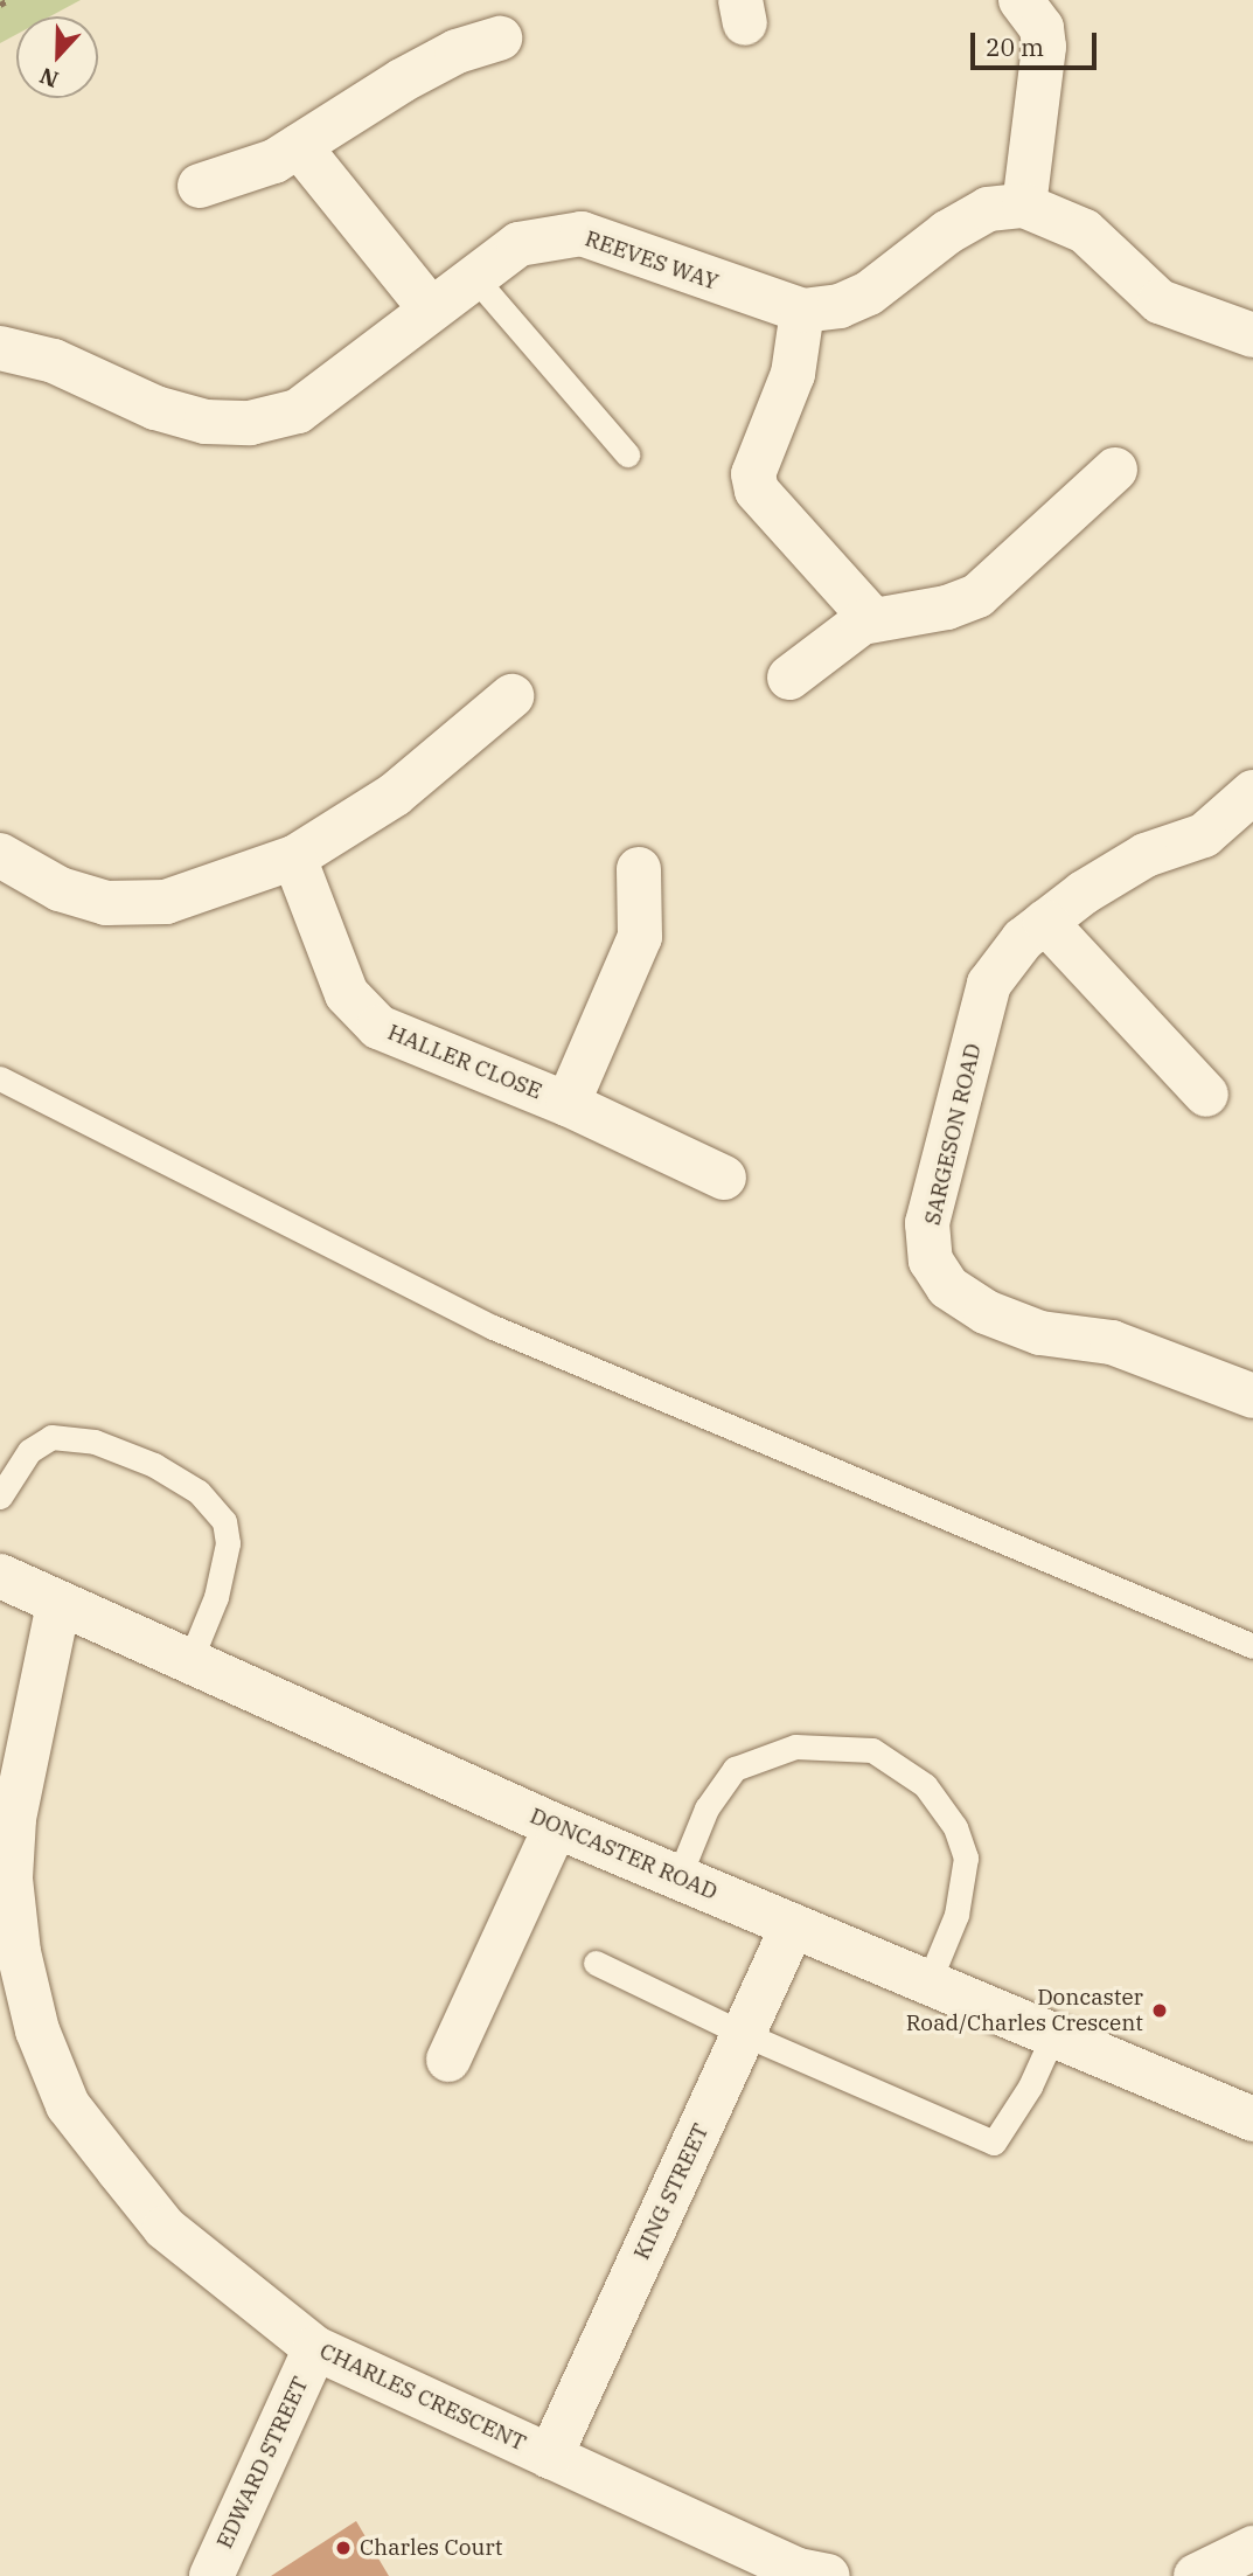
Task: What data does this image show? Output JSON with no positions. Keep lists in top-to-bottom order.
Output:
{
  "streets": {
    "street": [
      "REEVES WAY",
      "HALLER CLOSE",
      "SARGESON ROAD",
      "DONCASTER ROAD",
      "KING STREET",
      "CHARLES CRESCENT",
      "EDWARD STREET"
    ]
  },
  "crossings": [
    ["DONCASTER ROAD", "KING STREET"],
    ["DONCASTER ROAD", "CHARLES CRESCENT"],
    ["KING STREET", "CHARLES CRESCENT"],
    ["CHARLES CRESCENT", "EDWARD STREET"]
  ],
  "places": ["Doncaster Road/Charles Crescent", "Charles Court"],
  "scale_bar": "20 m",
  "north": "bottom"
}
